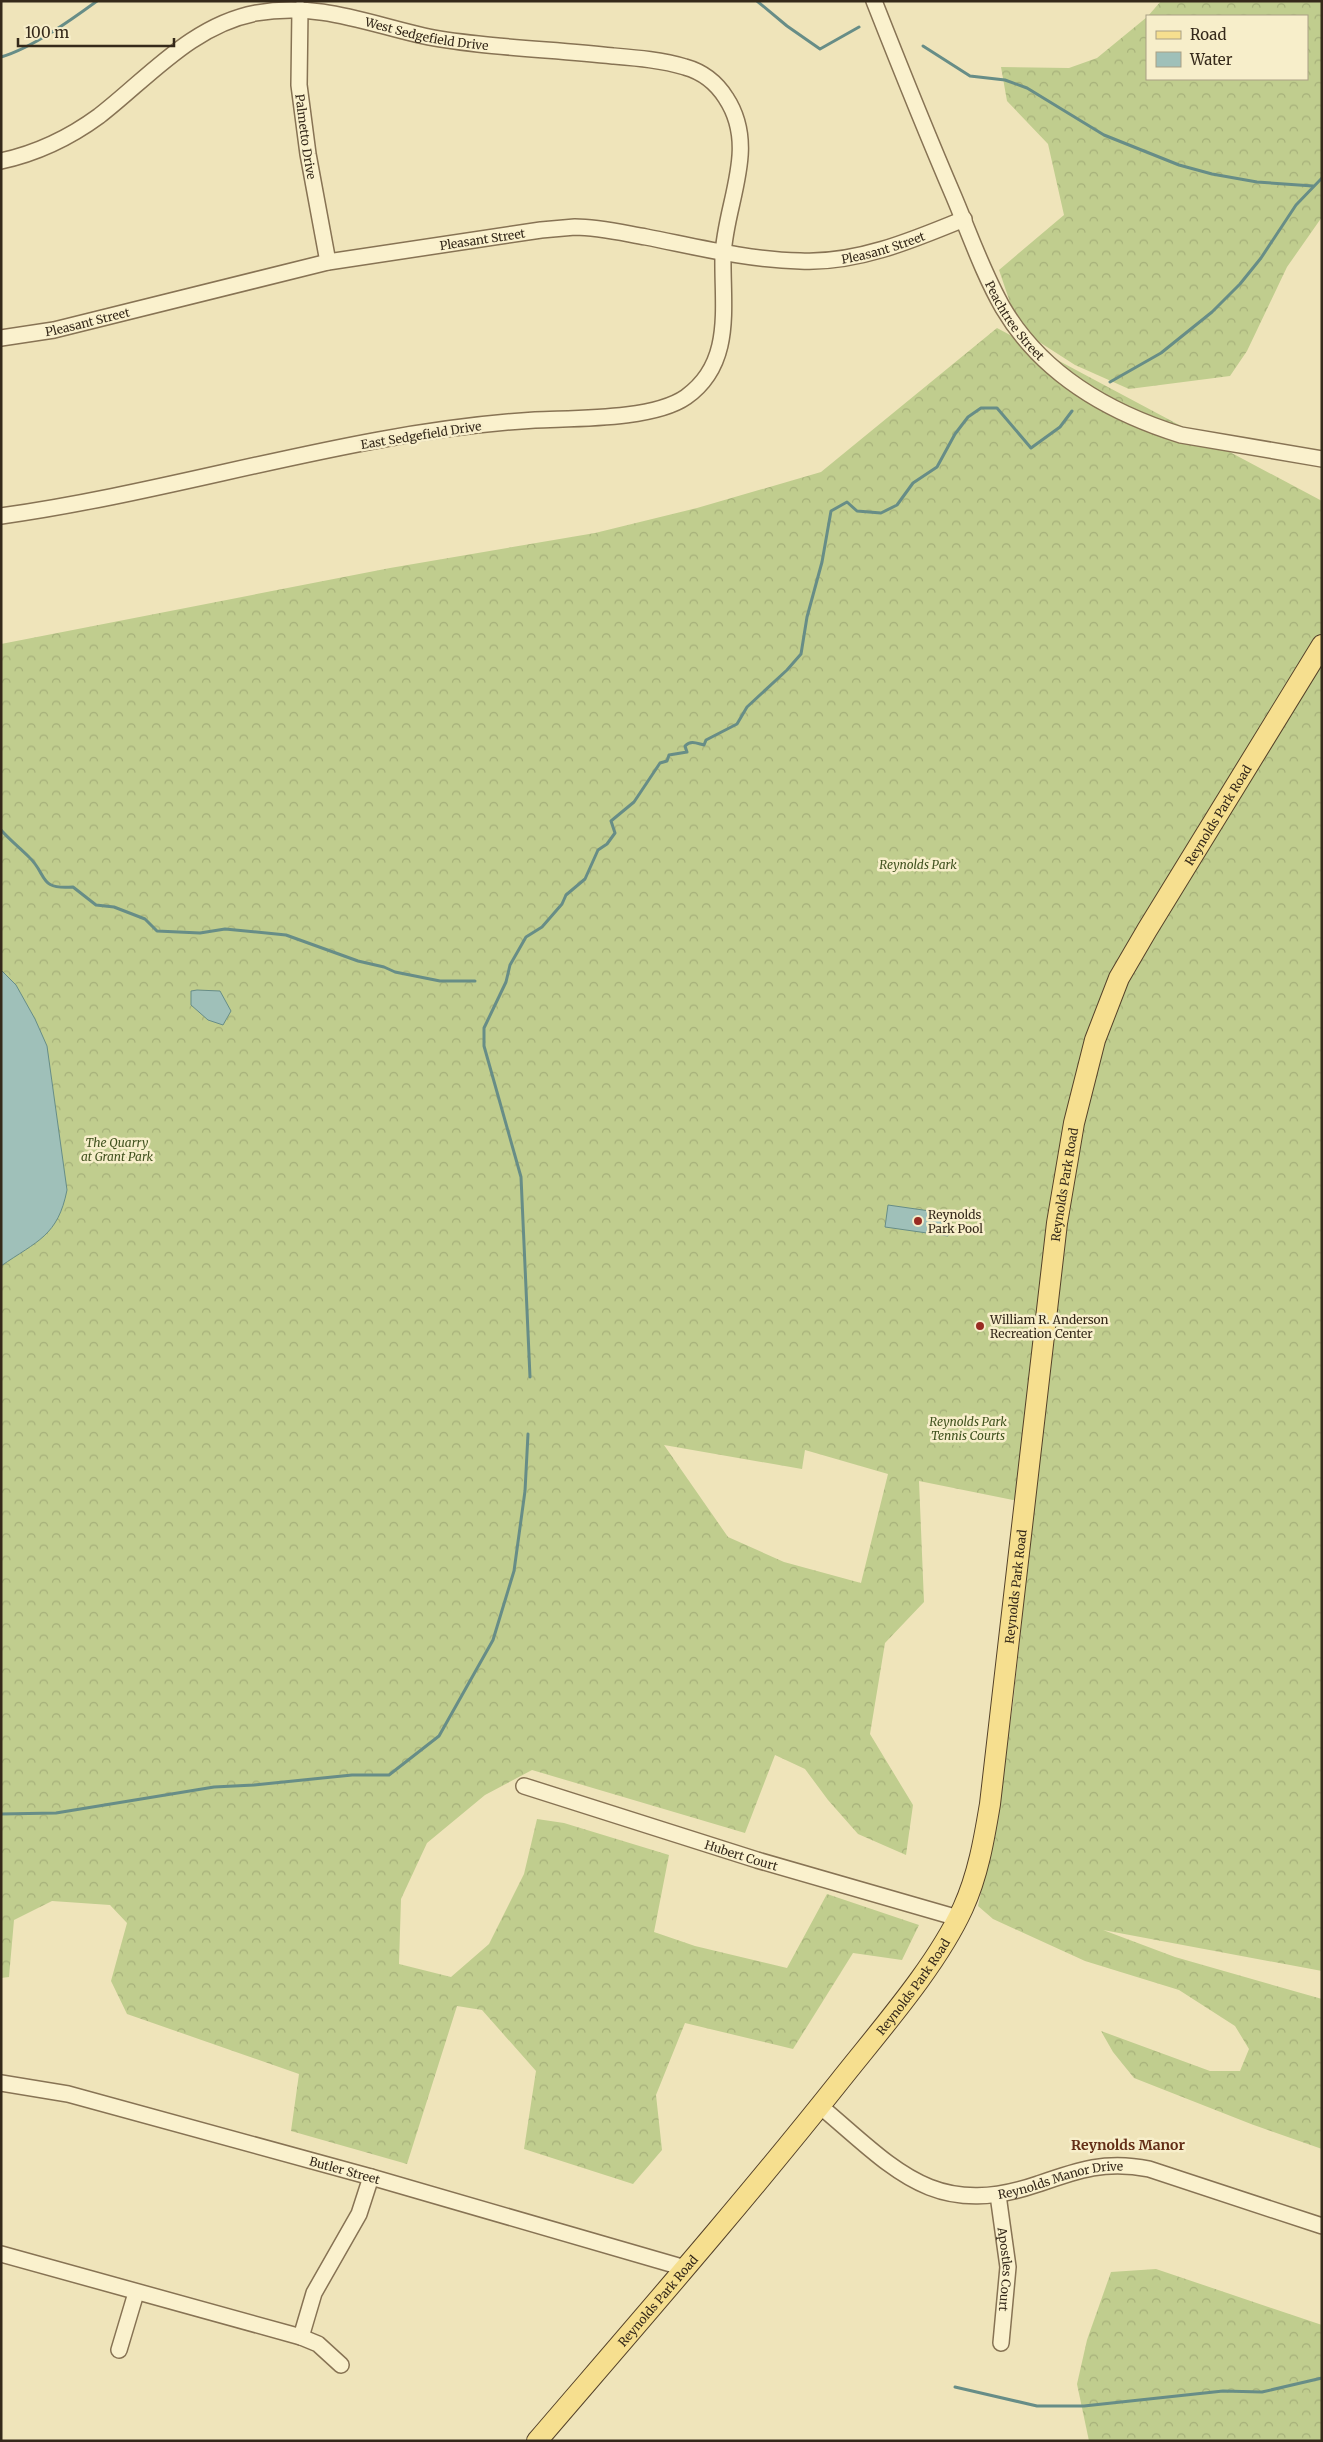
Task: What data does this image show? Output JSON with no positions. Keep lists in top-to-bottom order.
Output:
{
  "streets": {
    "main road": ["Reynolds Park Road"],
    "street": [
      "West Sedgefield Drive",
      "Palmetto Drive",
      "Pleasant Street",
      "Peachtree Street",
      "East Sedgefield Drive",
      "Hubert Court",
      "Butler Street",
      "Reynolds Manor Drive",
      "Apostles Court"
    ]
  },
  "crossings": [
    ["West Sedgefield Drive", "Palmetto Drive"],
    ["West Sedgefield Drive", "Pleasant Street"],
    ["West Sedgefield Drive", "East Sedgefield Drive"],
    ["Palmetto Drive", "Pleasant Street"],
    ["Pleasant Street", "Peachtree Street"],
    ["Pleasant Street", "East Sedgefield Drive"],
    ["Reynolds Park Road", "Hubert Court"],
    ["Reynolds Park Road", "Butler Street"],
    ["Reynolds Park Road", "Reynolds Manor Drive"],
    ["Reynolds Manor Drive", "Apostles Court"]
  ],
  "districts": ["Reynolds Manor"],
  "parks": ["Reynolds Park", "The Quarry at Grant Park", "Reynolds Park Tennis Courts"],
  "places": ["Reynolds Park Pool", "William R. Anderson Recreation Center"],
  "legend": ["Road", "Water"],
  "scale_bar": "100 m"
}
